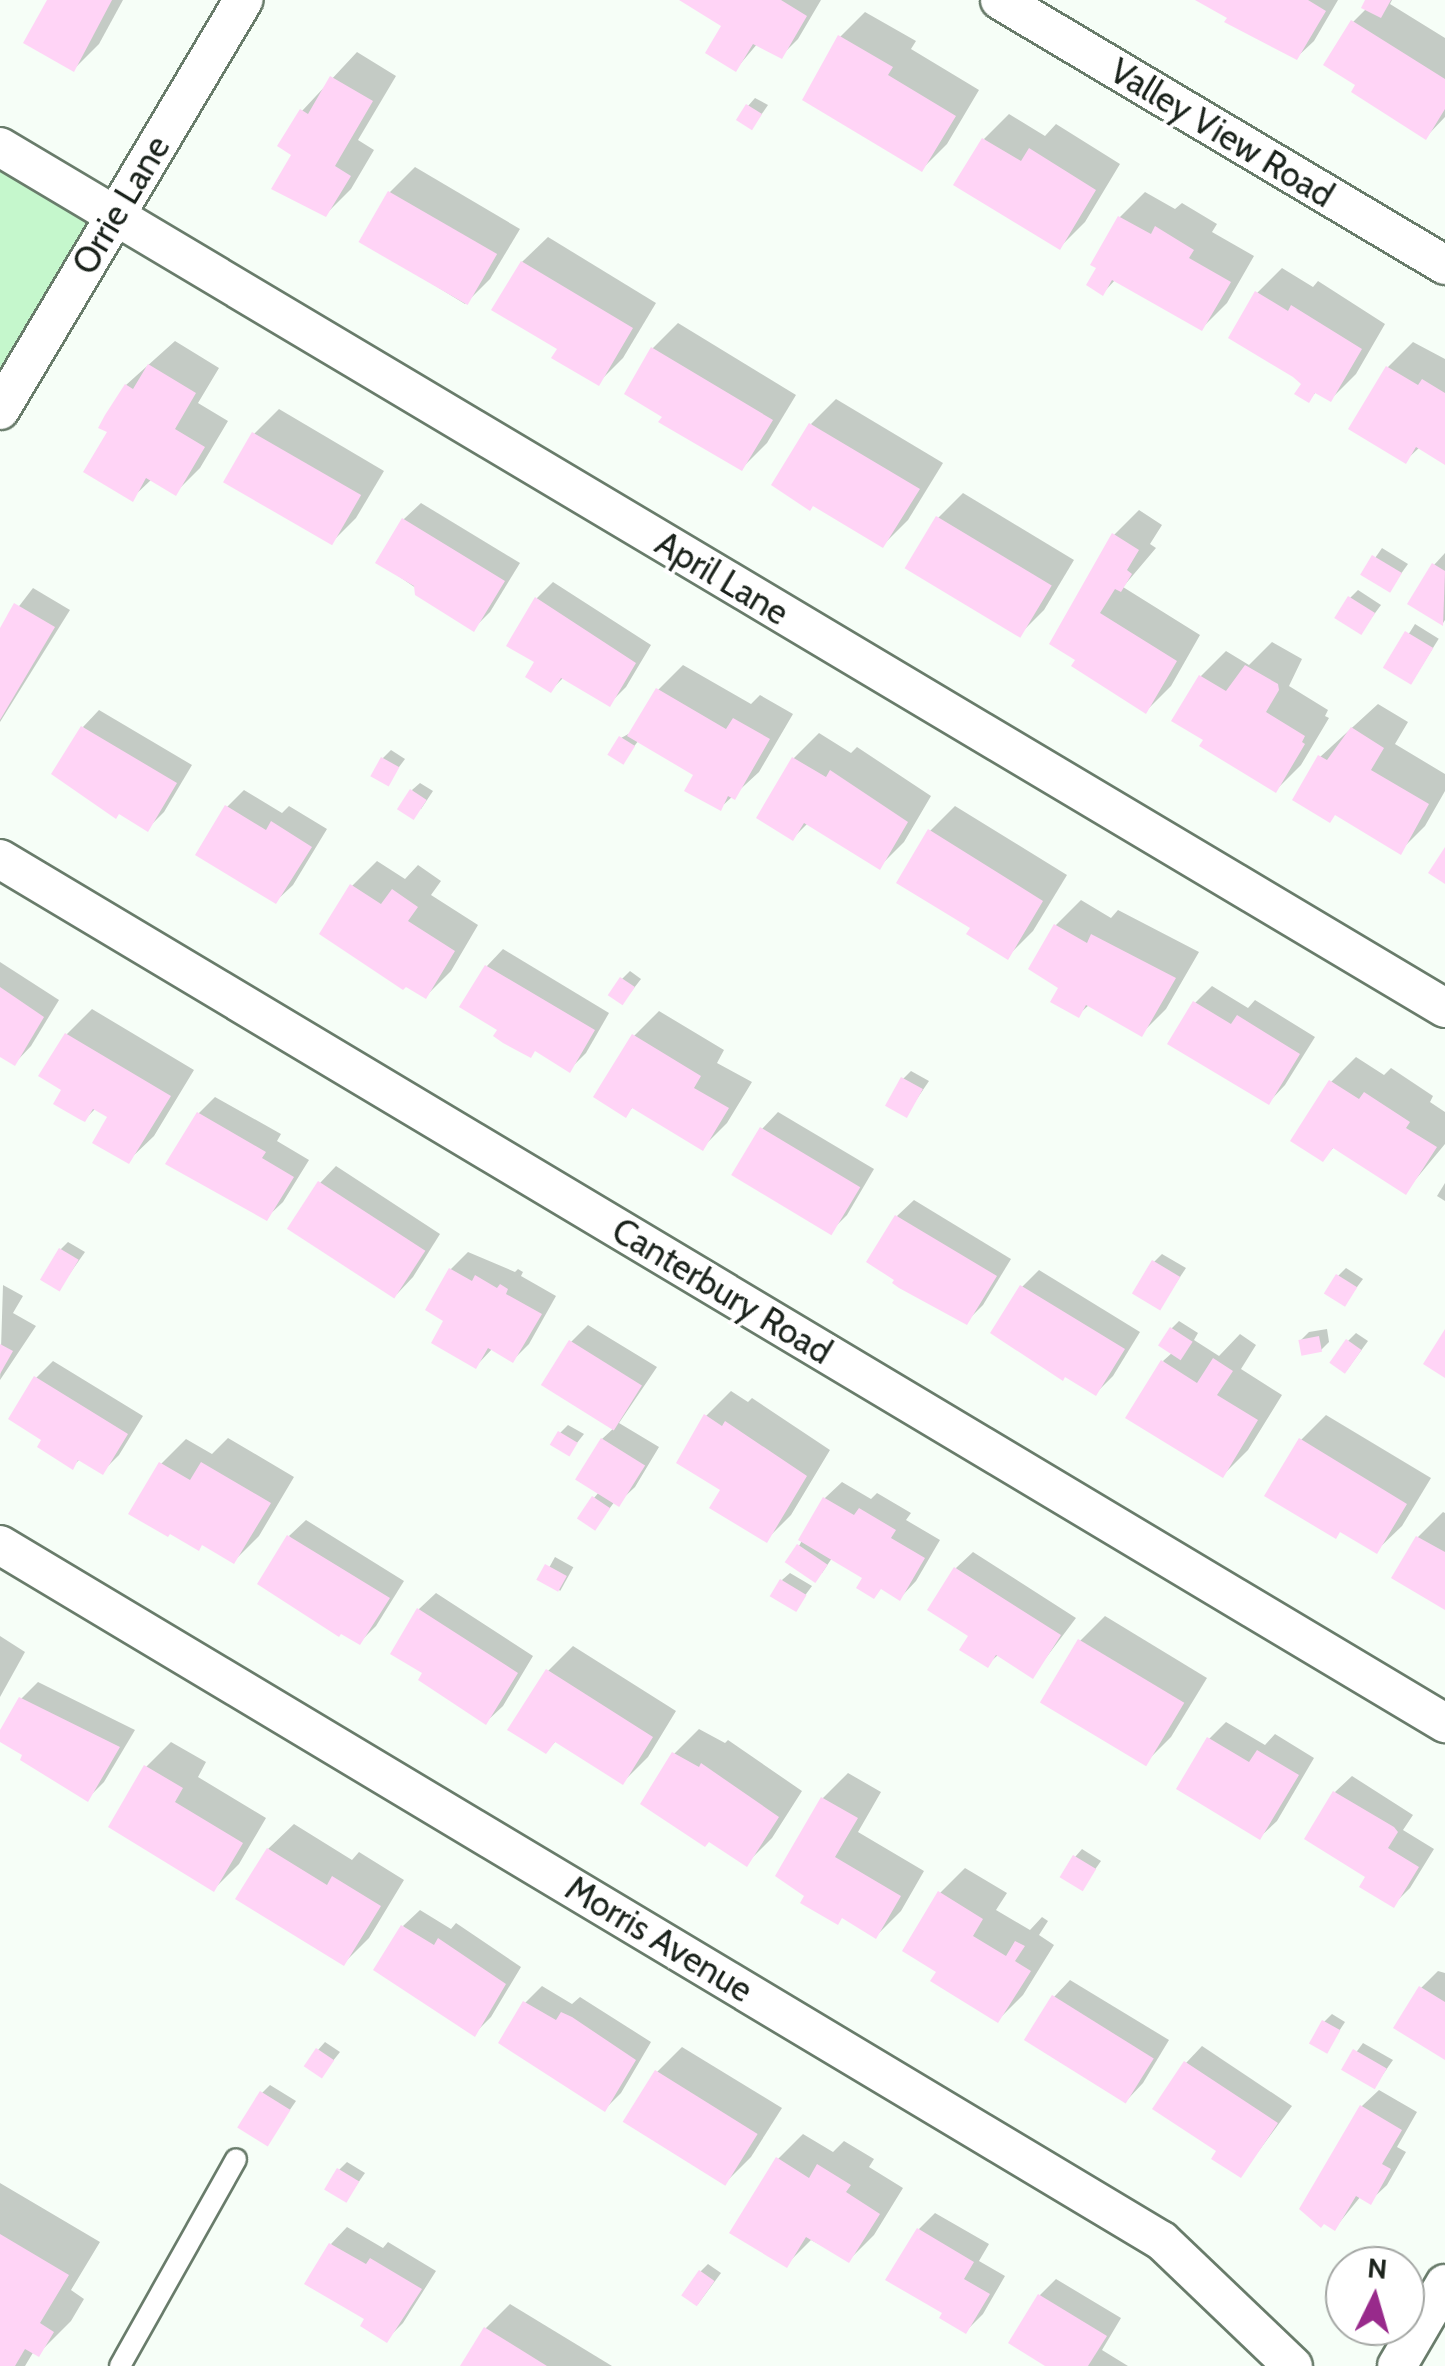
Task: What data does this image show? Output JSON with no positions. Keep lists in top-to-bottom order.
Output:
{
  "streets": {
    "street": [
      "Valley View Road",
      "Orrie Lane",
      "April Lane",
      "Canterbury Road",
      "Morris Avenue"
    ]
  },
  "crossings": [
    ["Orrie Lane", "April Lane"]
  ],
  "north": "top"
}
